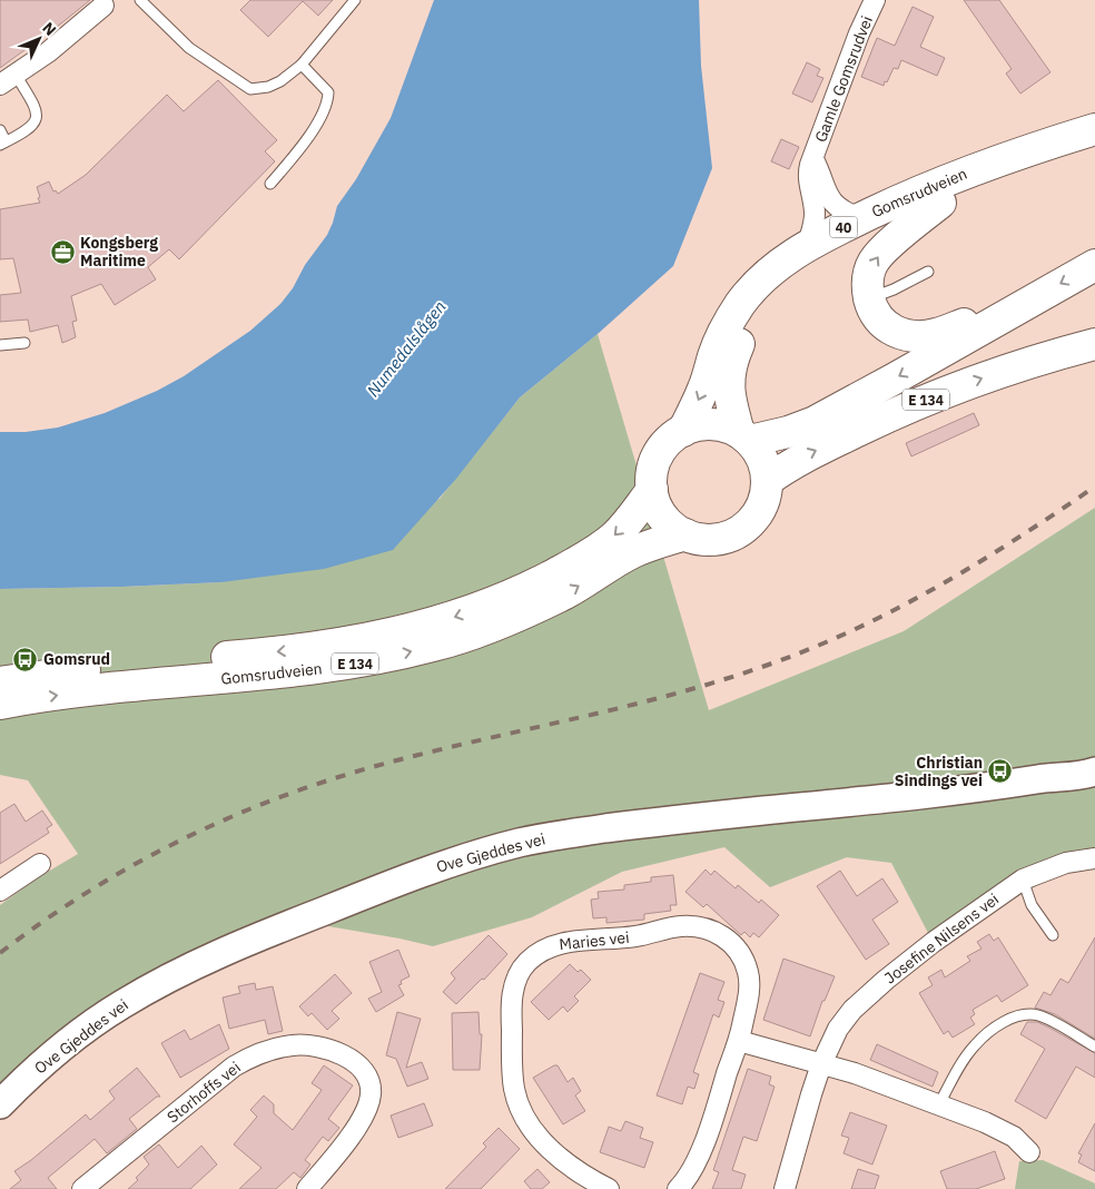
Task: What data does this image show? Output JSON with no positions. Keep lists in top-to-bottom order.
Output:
{
  "streets": {
    "main road": ["Gomsrudveien", "40", "E 134"],
    "street": [
      "Gamle Gomsrudvei",
      "Ove Gjeddes vei",
      "Josefine Nilsens vei",
      "Maries vei",
      "Storhoffs vei"
    ]
  },
  "crossings": [
    ["Gamle Gomsrudvei", "Gomsrudveien"],
    ["Gomsrudveien", "E 134"]
  ],
  "water": ["Numedalslågen"],
  "places": {
    "office": ["Kongsberg Maritime"],
    "bus stop": ["Gomsrud", "Christian Sindings vei"]
  },
  "north": "top right"
}
